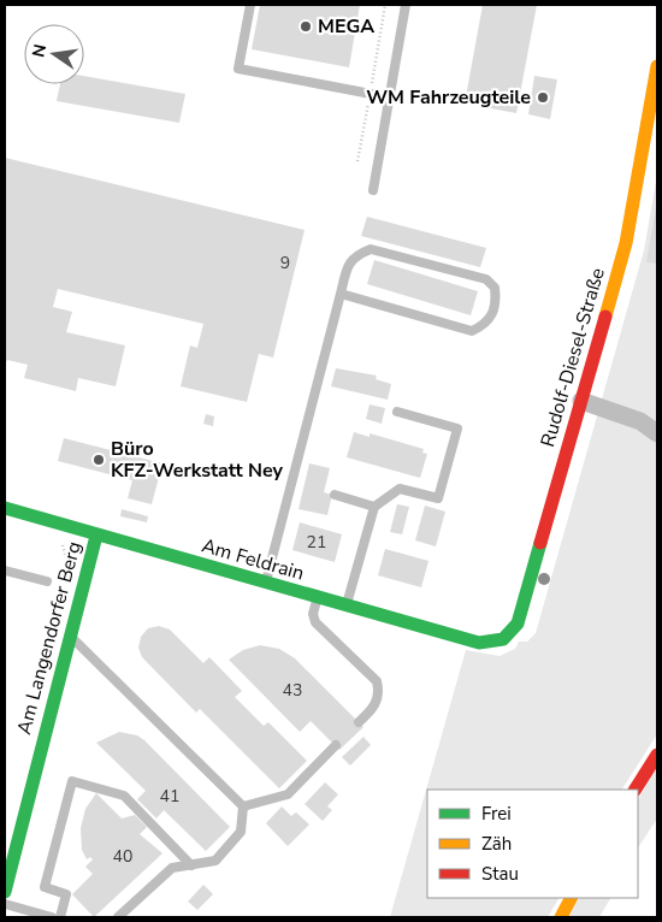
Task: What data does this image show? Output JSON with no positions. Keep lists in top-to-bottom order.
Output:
{
  "streets": {
    "main road": ["Rudolf-Diesel-Straße", "Am Feldrain", "Am Langendorfer Berg"]
  },
  "crossings": [
    ["Rudolf-Diesel-Straße", "Am Feldrain"],
    ["Am Feldrain", "Am Langendorfer Berg"]
  ],
  "places": ["MEGA", "WM Fahrzeugteile", "Büro KFZ-Werkstatt Ney"],
  "house_numbers": [
    "9",
    "21",
    "43",
    "41",
    "40"
  ],
  "legend": ["Frei", "Zäh", "Stau"],
  "north": "left"
}
